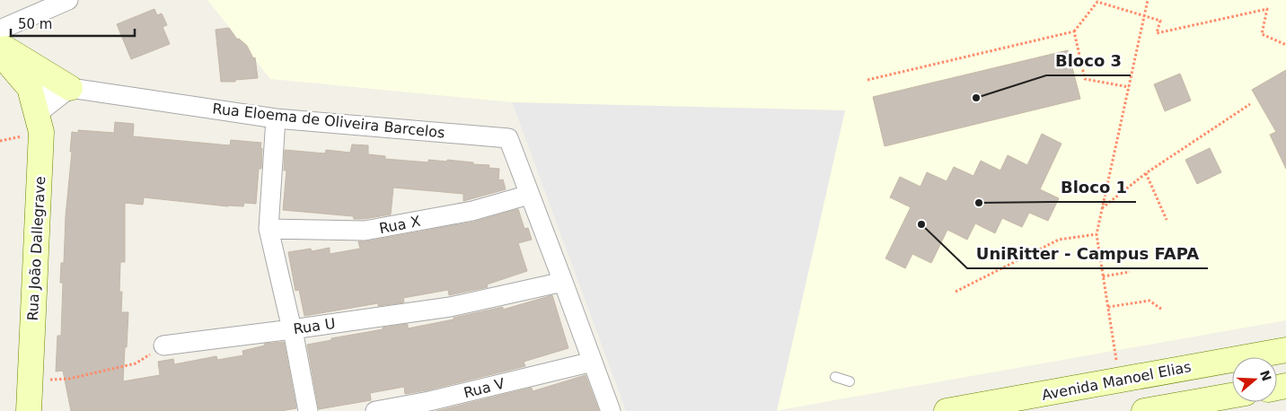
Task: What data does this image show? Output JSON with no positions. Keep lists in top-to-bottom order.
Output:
{
  "streets": {
    "street": [
      "Rua Eloema de Oliveira Barcelos",
      "Rua X",
      "Rua João Dallegrave",
      "Rua U",
      "Avenida Manoel Elias",
      "Rua V"
    ]
  },
  "crossings": [
    ["Rua Eloema de Oliveira Barcelos", "Rua X"],
    ["Rua Eloema de Oliveira Barcelos", "Rua João Dallegrave"]
  ],
  "places": ["Bloco 3", "Bloco 1", "UniRitter - Campus FAPA"],
  "scale_bar": "50 m",
  "north": "right"
}
